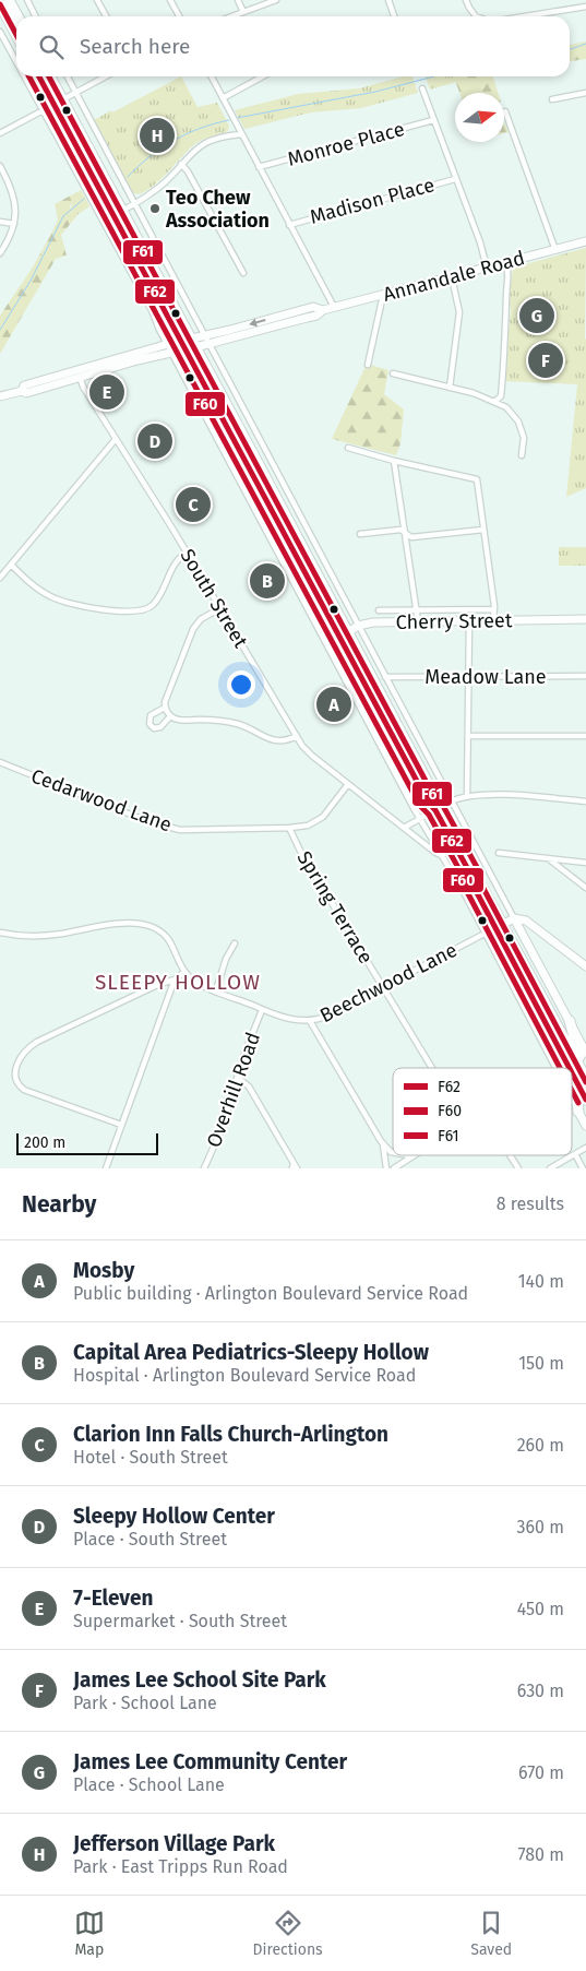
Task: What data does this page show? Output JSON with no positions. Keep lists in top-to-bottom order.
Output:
{
  "streets": {
    "main road": ["Annandale Road", "Cherry Street"],
    "street": [
      "Monroe Place",
      "Madison Place",
      "South Street",
      "Meadow Lane",
      "Cedarwood Lane",
      "Spring Terrace",
      "Beechwood Lane",
      "Overhill Road"
    ]
  },
  "crossings": [
    ["Annandale Road", "South Street"],
    ["South Street", "Cedarwood Lane"],
    ["Cedarwood Lane", "Spring Terrace"],
    ["Spring Terrace", "Beechwood Lane"],
    ["Beechwood Lane", "Overhill Road"]
  ],
  "districts": ["SLEEPY HOLLOW"],
  "places": ["Teo Chew Association"],
  "lines": ["transit line F62", "transit line F60", "transit line F61"],
  "legend": ["F62", "F60", "F61"],
  "scale_bar": "200 m",
  "north": "right",
  "page": {
    "search": "Search here",
    "pins": [
      "H",
      "G",
      "F",
      "E",
      "D",
      "C",
      "B",
      "A"
    ],
    "scale": "200 m",
    "heading": ["Nearby", "8 results"],
    "list": [
      {
        "mark": "A",
        "name": "Mosby",
        "note": "Public building · Arlington Boulevard Service Road",
        "value": "140 m"
      },
      {
        "mark": "B",
        "name": "Capital Area Pediatrics-Sleepy Hollow",
        "note": "Hospital · Arlington Boulevard Service Road",
        "value": "150 m"
      },
      {
        "mark": "C",
        "name": "Clarion Inn Falls Church-Arlington",
        "note": "Hotel · South Street",
        "value": "260 m"
      },
      {
        "mark": "D",
        "name": "Sleepy Hollow Center",
        "note": "Place · South Street",
        "value": "360 m"
      },
      {
        "mark": "E",
        "name": "7-Eleven",
        "note": "Supermarket · South Street",
        "value": "450 m"
      },
      {
        "mark": "F",
        "name": "James Lee School Site Park",
        "note": "Park · School Lane",
        "value": "630 m"
      },
      {
        "mark": "G",
        "name": "James Lee Community Center",
        "note": "Place · School Lane",
        "value": "670 m"
      },
      {
        "mark": "H",
        "name": "Jefferson Village Park",
        "note": "Park · East Tripps Run Road",
        "value": "780 m"
      }
    ],
    "nav": ["Map", "Directions", "Saved"]
  }
}
